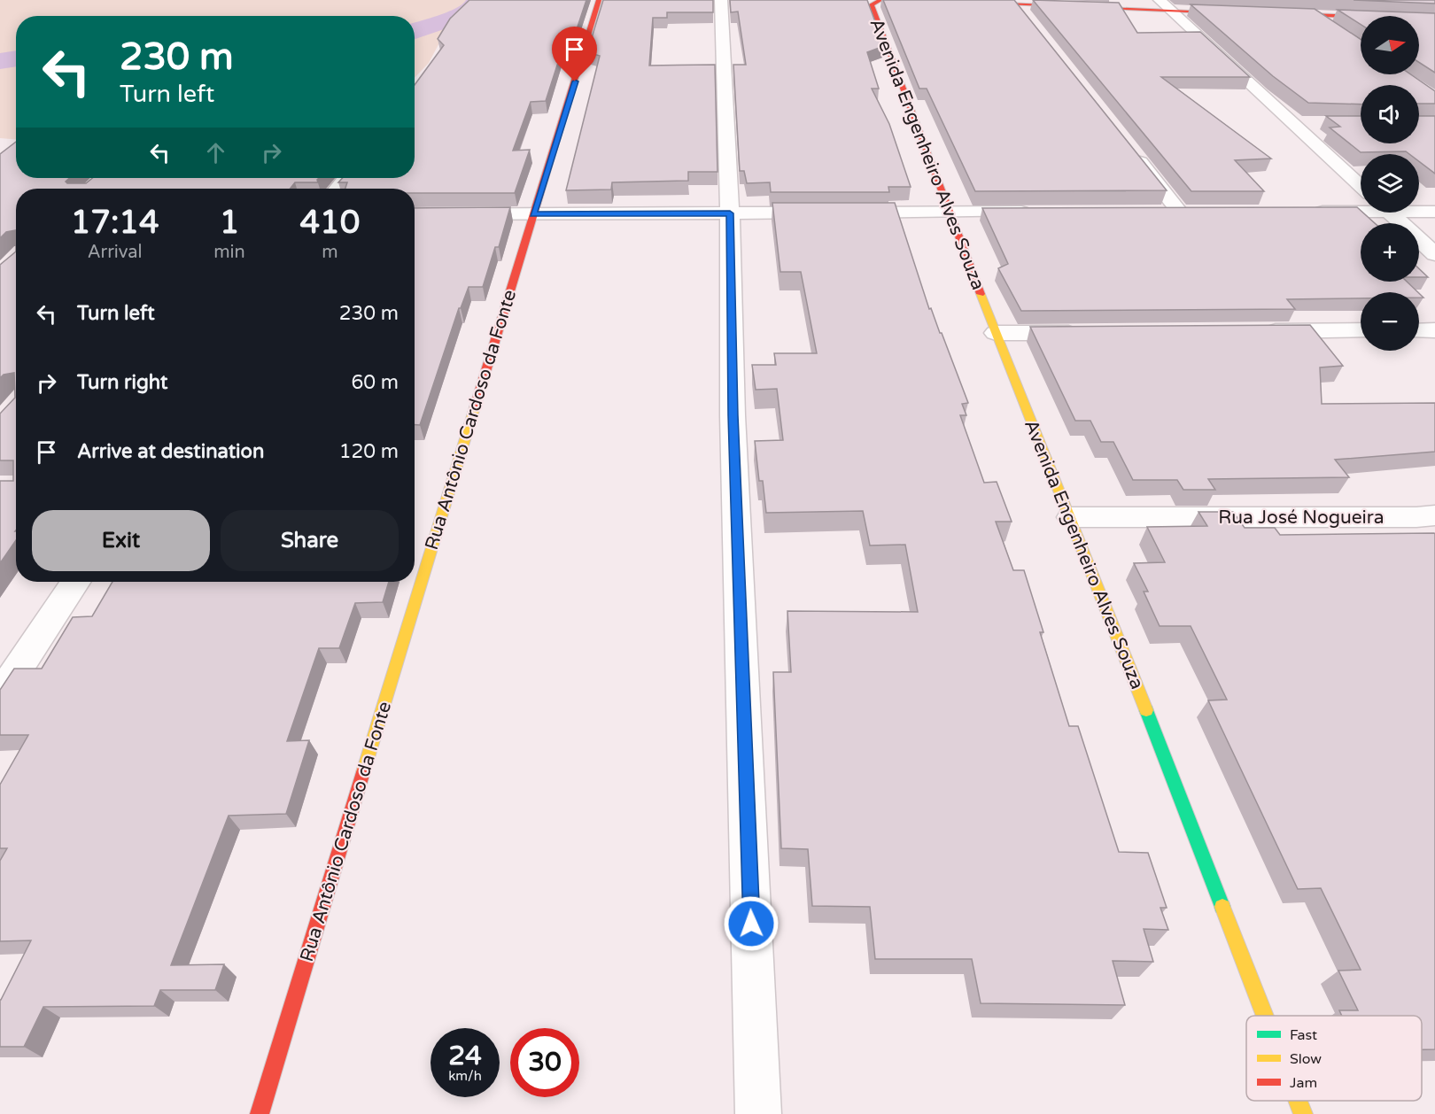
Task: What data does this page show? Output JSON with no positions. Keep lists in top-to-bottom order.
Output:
{
  "streets": {
    "street": ["Avenida Engenheiro Alves Souza", "Rua Antônio Cardoso da Fonte", "Rua José Nogueira"]
  },
  "crossings": [
    ["Avenida Engenheiro Alves Souza", "Rua José Nogueira"]
  ],
  "legend": ["Fast", "Slow", "Jam"],
  "north": "right",
  "page": {
    "map_buttons": ["+", "−"],
    "turn": ["230 m", "Turn left"],
    "eta": [
      "17:14",
      "Arrival",
      "1",
      "min",
      "410",
      "m"
    ],
    "list": [
      {
        "name": "Turn left",
        "value": "230 m"
      },
      {
        "name": "Turn right",
        "value": "60 m"
      },
      {
        "name": "Arrive at destination",
        "value": "120 m"
      }
    ],
    "buttons": ["Exit", "Share"],
    "speed": "24 km/h",
    "limit": "30"
  }
}
